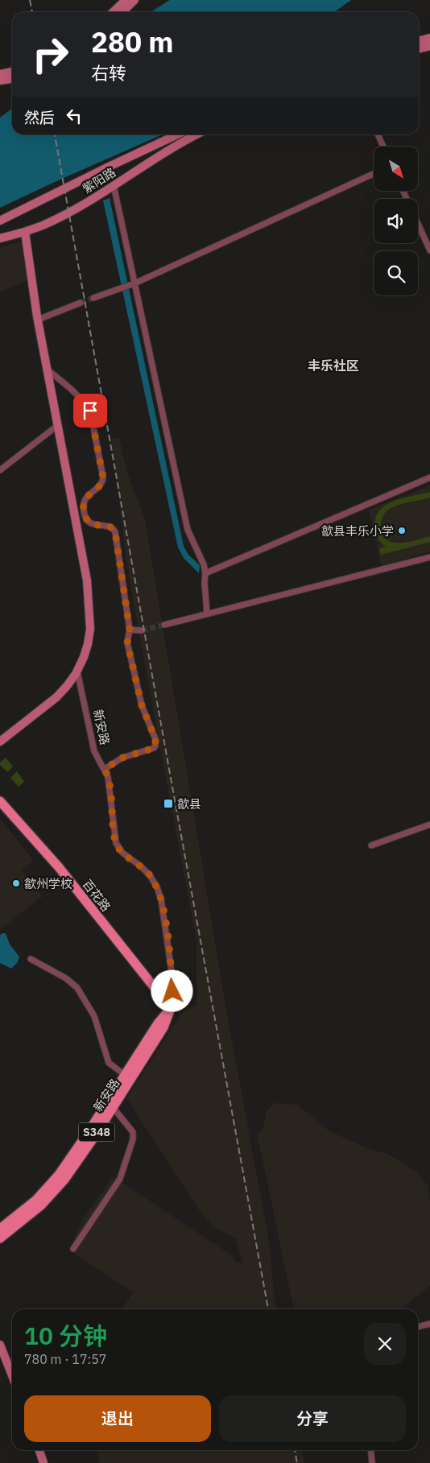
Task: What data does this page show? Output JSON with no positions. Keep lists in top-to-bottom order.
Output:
{
  "streets": {
    "main road": ["新安路", "百花路", "S348"],
    "street": ["紫阳路"]
  },
  "crossings": [
    ["新安路", "百花路"]
  ],
  "districts": ["丰乐社区"],
  "places": {
    "other": ["歙县丰乐小学", "歙州学校"],
    "transit": ["歙县"]
  },
  "north": "bottom right",
  "page": {
    "turn": ["280 m", "右转"],
    "then": "然后",
    "heading": ["10 分钟", "780 m · 17:57"],
    "buttons": ["退出", "分享"]
  }
}
